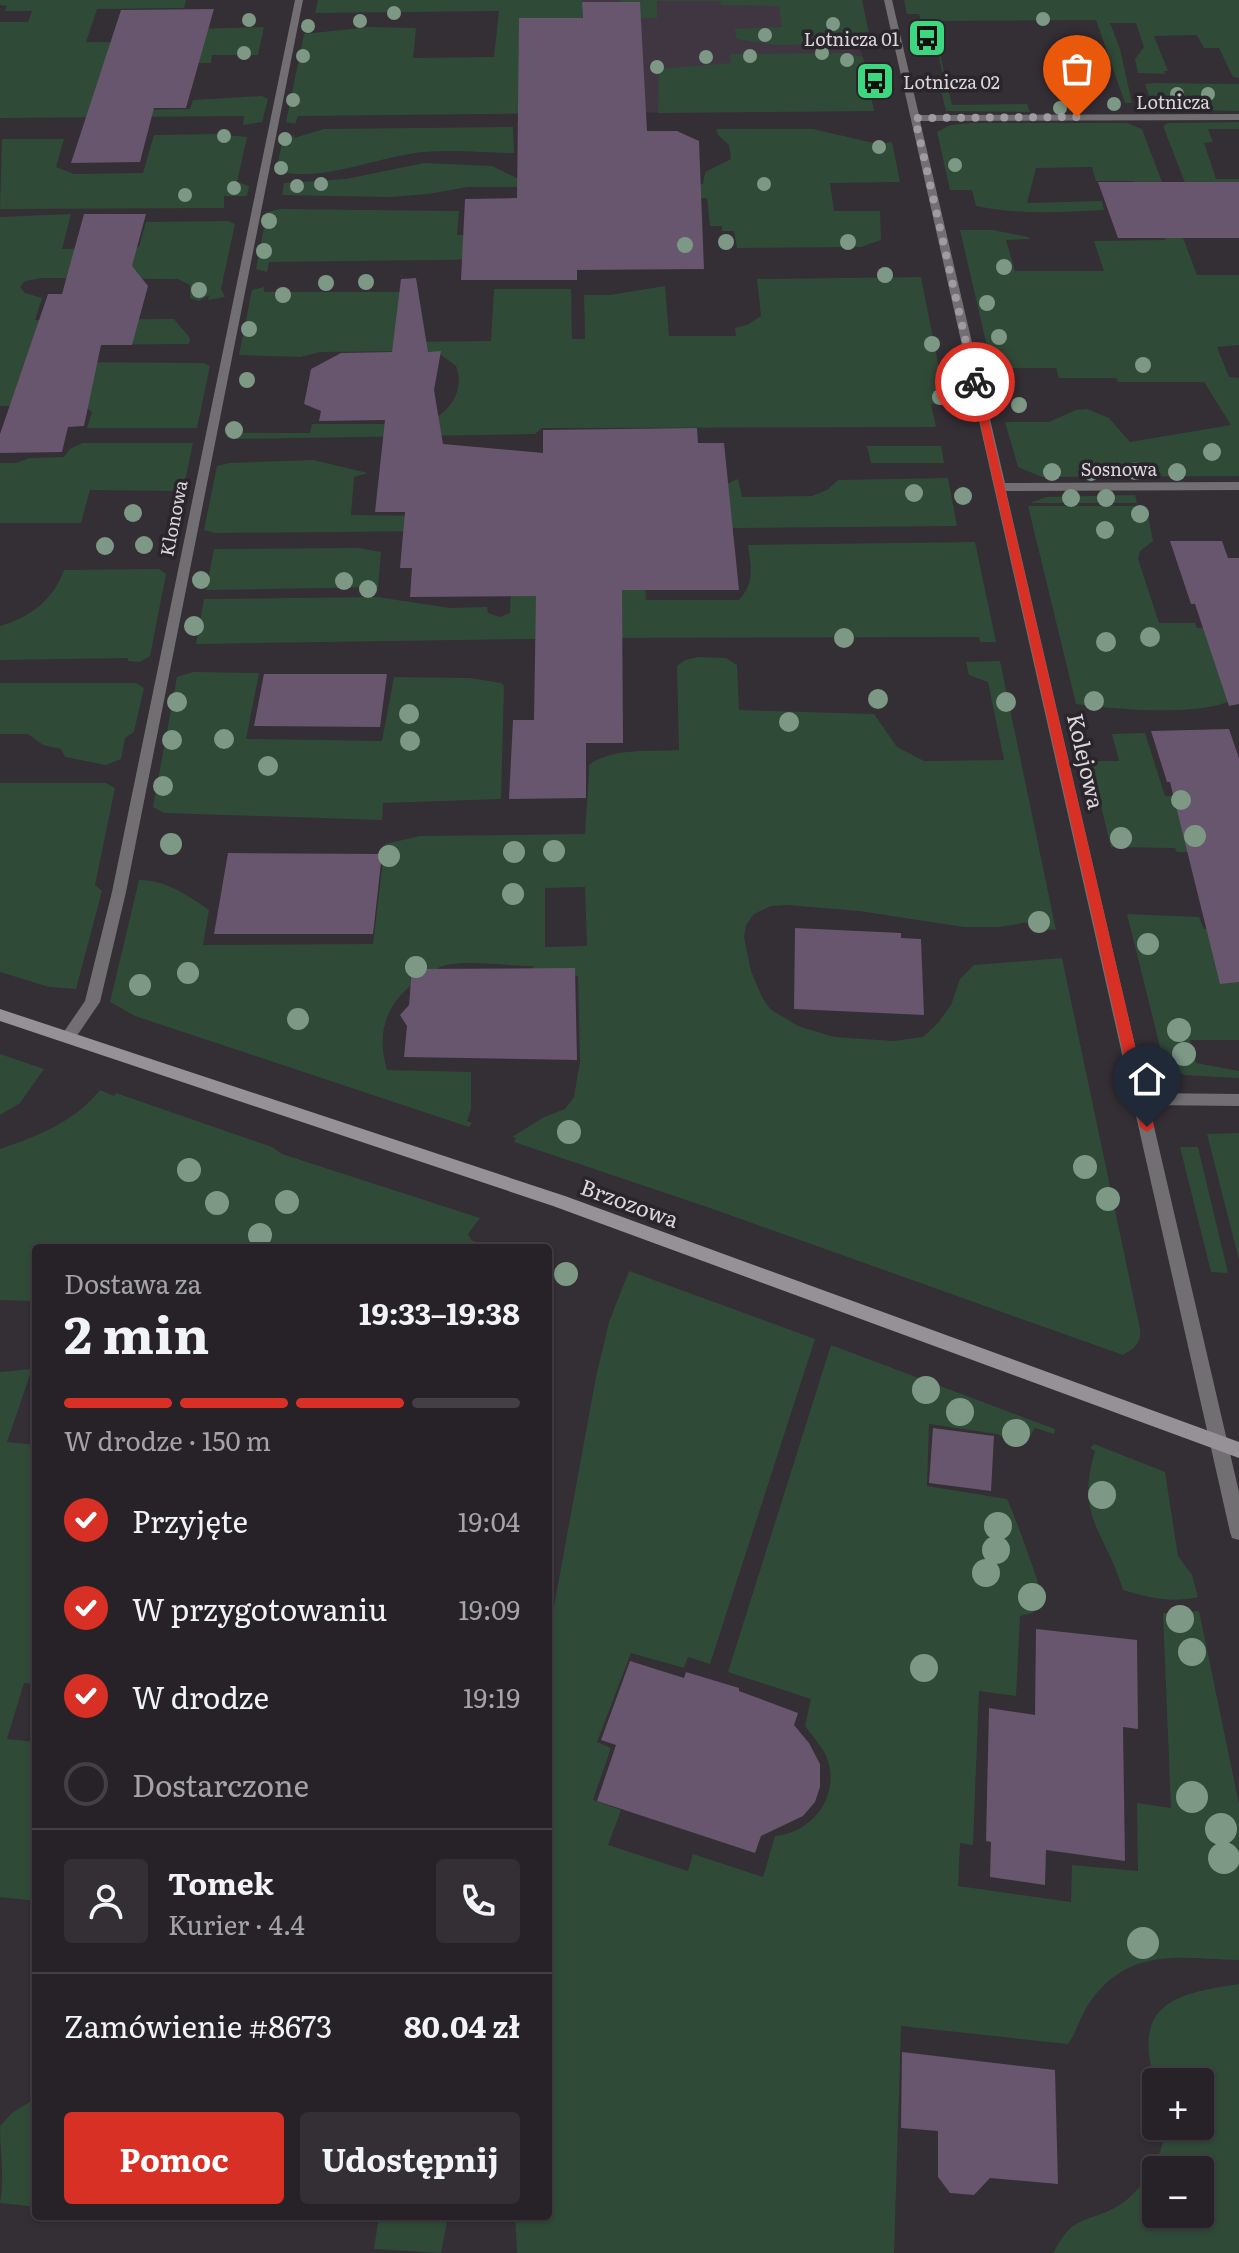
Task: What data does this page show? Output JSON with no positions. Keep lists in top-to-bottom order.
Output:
{
  "streets": {
    "street": [
      "Lotnicza",
      "Sosnowa",
      "Klonowa",
      "Kolejowa",
      "Brzozowa"
    ]
  },
  "crossings": [
    ["Lotnicza", "Kolejowa"],
    ["Sosnowa", "Kolejowa"],
    ["Klonowa", "Brzozowa"],
    ["Kolejowa", "Brzozowa"]
  ],
  "places": {
    "bus stop": ["Lotnicza 01", "Lotnicza 02"]
  },
  "page": {
    "heading": ["2 min", "Dostawa za", "19:33–19:38"],
    "panel": [
      "Tomek",
      "Kurier · 4.4",
      "Zamówienie #8673",
      "80.04 zł"
    ],
    "bar": "W drodze · 150 m",
    "list": [
      ["Przyjęte", "19:04"],
      ["W przygotowaniu", "19:09"],
      ["W drodze", "19:19"],
      "Dostarczone"
    ],
    "map_buttons": ["+", "−"],
    "buttons": ["Pomoc", "Udostępnij"]
  }
}
